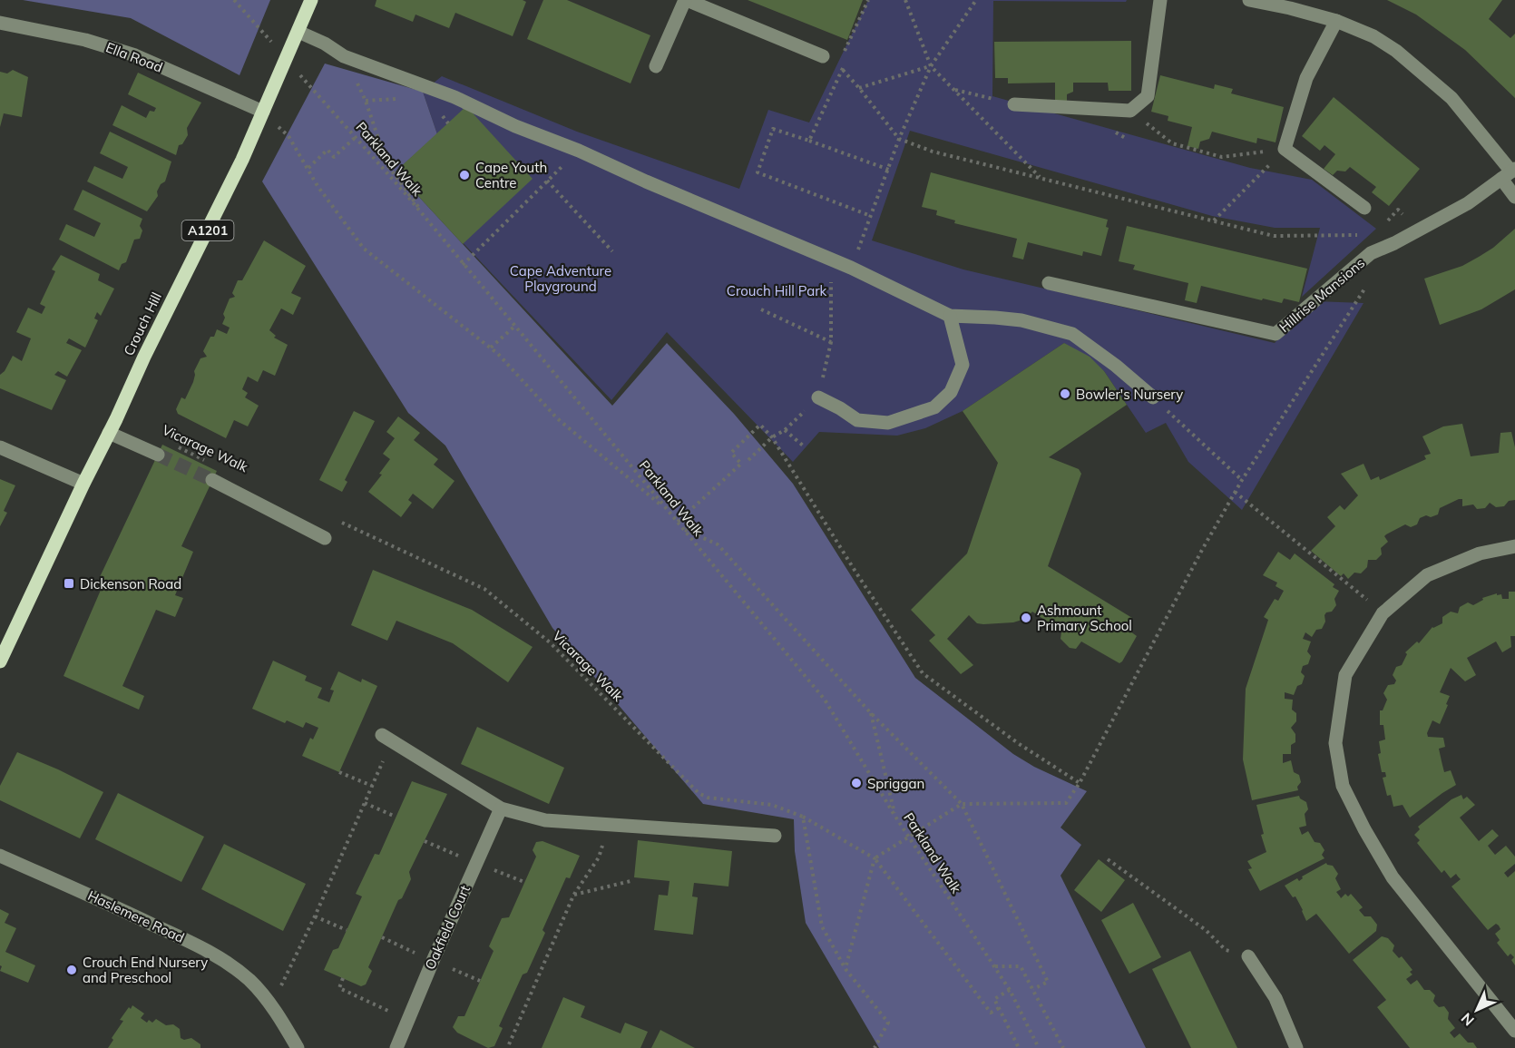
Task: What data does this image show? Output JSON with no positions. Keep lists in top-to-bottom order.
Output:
{
  "streets": {
    "main road": ["A1201", "Crouch Hill"],
    "street": [
      "Ella Road",
      "Hillrise Mansions",
      "Haslemere Road",
      "Oakfield Court"
    ],
    "path": ["Parkland Walk", "Vicarage Walk"]
  },
  "crossings": [
    ["Ella Road", "Crouch Hill"]
  ],
  "parks": ["Cape Adventure Playground", "Crouch Hill Park"],
  "places": {
    "other": [
      "Cape Youth Centre",
      "Bowler's Nursery",
      "Ashmount Primary School",
      "Spriggan",
      "Crouch End Nursery and Preschool"
    ],
    "transit": ["Dickenson Road"]
  },
  "north": "bottom left"
}
